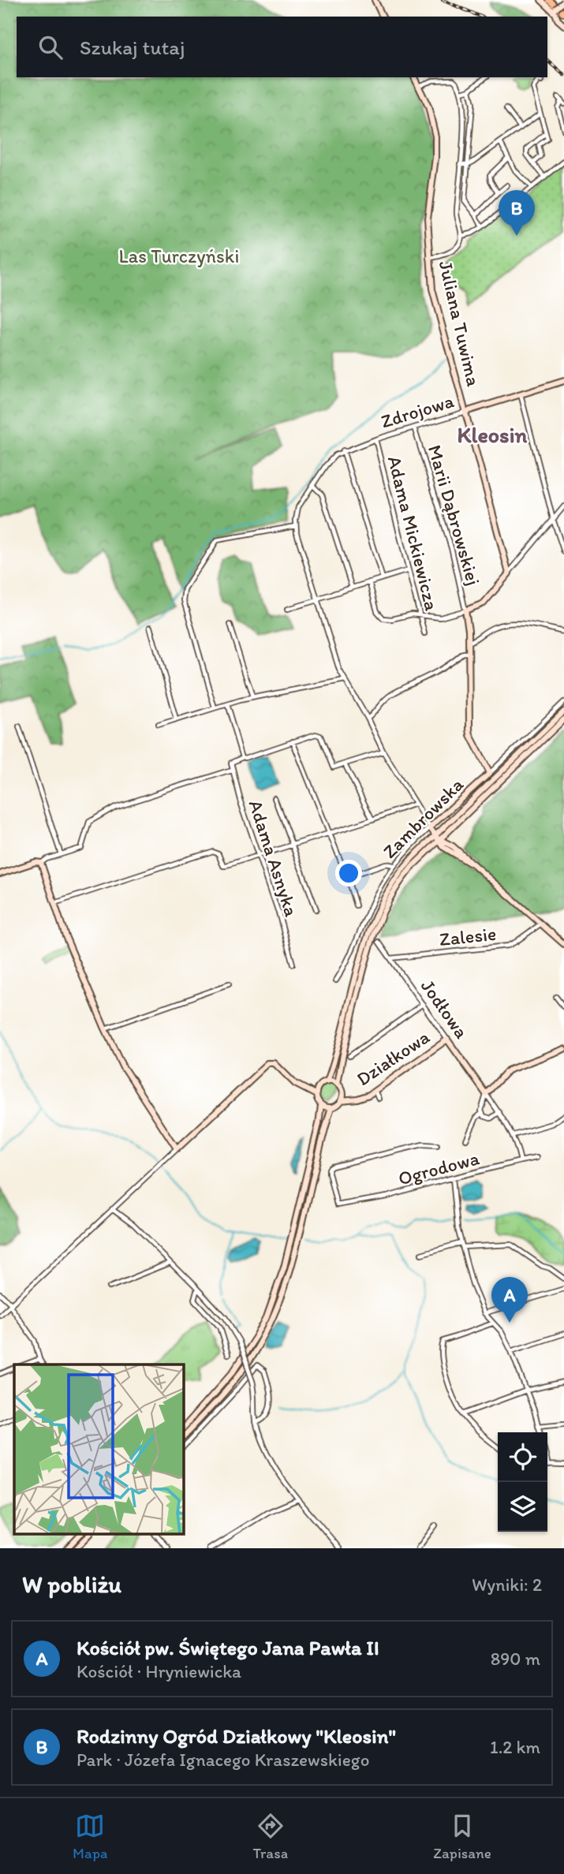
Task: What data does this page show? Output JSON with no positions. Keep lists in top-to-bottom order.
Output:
{
  "streets": {
    "street": [
      "Juliana Tuwima",
      "Zdrojowa",
      "Marii Dąbrowskiej",
      "Adama Mickiewicza",
      "Zambrowska",
      "Adama Asnyka",
      "Zalesie",
      "Jodłowa",
      "Działkowa",
      "Ogrodowa"
    ]
  },
  "crossings": [
    ["Juliana Tuwima", "Zdrojowa"],
    ["Zdrojowa", "Marii Dąbrowskiej"],
    ["Zdrojowa", "Adama Mickiewicza"],
    ["Zalesie", "Jodłowa"],
    ["Jodłowa", "Działkowa"]
  ],
  "districts": ["Kleosin"],
  "parks": ["Las Turczyński"],
  "page": {
    "search": "Szukaj tutaj",
    "pins": ["B", "A"],
    "heading": ["W pobliżu", "Wyniki: 2"],
    "list": [
      {
        "mark": "A",
        "name": "Kościół pw. Świętego Jana Pawła II",
        "note": "Kościół · Hryniewicka",
        "value": "890 m"
      },
      {
        "mark": "B",
        "name": "Rodzinny Ogród Działkowy \"Kleosin\"",
        "note": "Park · Józefa Ignacego Kraszewskiego",
        "value": "1.2 km"
      }
    ],
    "nav": ["Mapa", "Trasa", "Zapisane"]
  }
}
